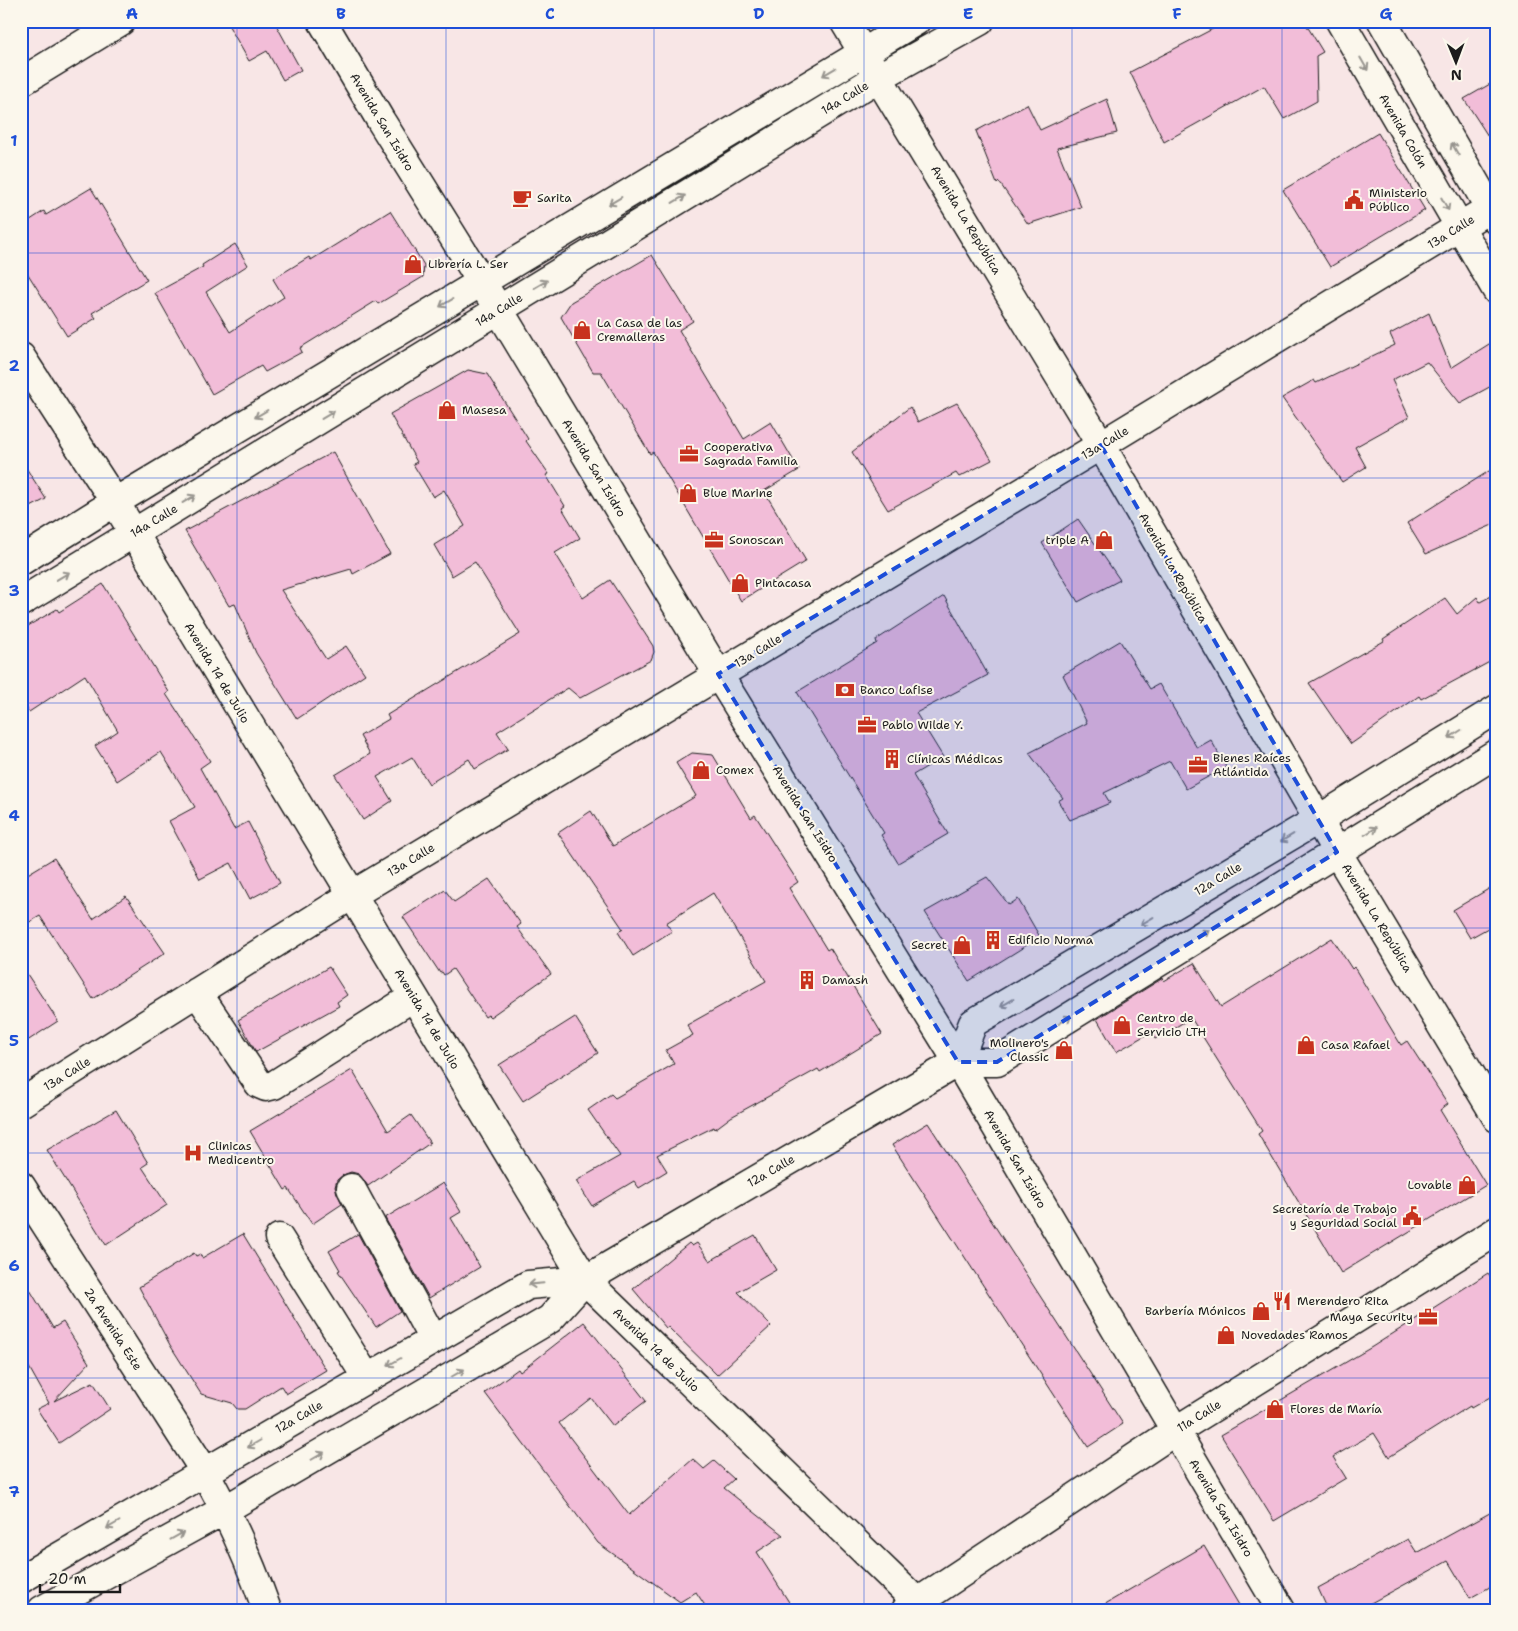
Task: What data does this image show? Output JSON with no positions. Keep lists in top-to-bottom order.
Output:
{
  "streets": {
    "street": [
      "14a Calle",
      "Avenida San Isidro",
      "Avenida Colón",
      "Avenida La República",
      "13a Calle",
      "Avenida 14 de Julio",
      "12a Calle",
      "2a Avenida Este",
      "11a Calle"
    ]
  },
  "crossings": [
    ["14a Calle", "Avenida San Isidro"],
    ["14a Calle", "Avenida La República"],
    ["14a Calle", "Avenida 14 de Julio"],
    ["Avenida San Isidro", "13a Calle"],
    ["Avenida San Isidro", "12a Calle"],
    ["Avenida San Isidro", "11a Calle"],
    ["Avenida Colón", "13a Calle"],
    ["Avenida La República", "13a Calle"],
    ["Avenida La República", "12a Calle"],
    ["13a Calle", "Avenida 14 de Julio"],
    ["Avenida 14 de Julio", "12a Calle"],
    ["Avenida 14 de Julio", "11a Calle"],
    ["12a Calle", "2a Avenida Este"]
  ],
  "places": {
    "cafe": ["Sarita"],
    "public building": ["Ministerio Público", "Secretaría de Trabajo y Seguridad Social"],
    "shop": [
      "Librería L. Ser",
      "La Casa de las Cremalleras",
      "Masesa",
      "Blue Marine",
      "triple A",
      "Pintacasa",
      "Comex",
      "Secret",
      "Centro de Servicio LTH",
      "Casa Rafael",
      "Molinero's Classic",
      "Lovable",
      "Barbería Mónicos",
      "Novedades Ramos",
      "Flores de María"
    ],
    "office": [
      "Cooperativa Sagrada Familia",
      "Sonoscan",
      "Pablo Wilde Y.",
      "Bienes Raíces Atlántida",
      "Maya Security"
    ],
    "bank": ["Banco Lafise"],
    "building": ["Clínicas Médicas", "Edificio Norma", "Damash"],
    "hospital": ["Clinicas Medicentro"],
    "restaurant": ["Merendero Rita"]
  },
  "scale_bar": "20 m",
  "north": "bottom",
  "grid": {
    "columns": [
      "A",
      "B",
      "C",
      "D",
      "E",
      "F",
      "G"
    ],
    "rows": [
      "1",
      "2",
      "3",
      "4",
      "5",
      "6",
      "7"
    ]
  }
}
